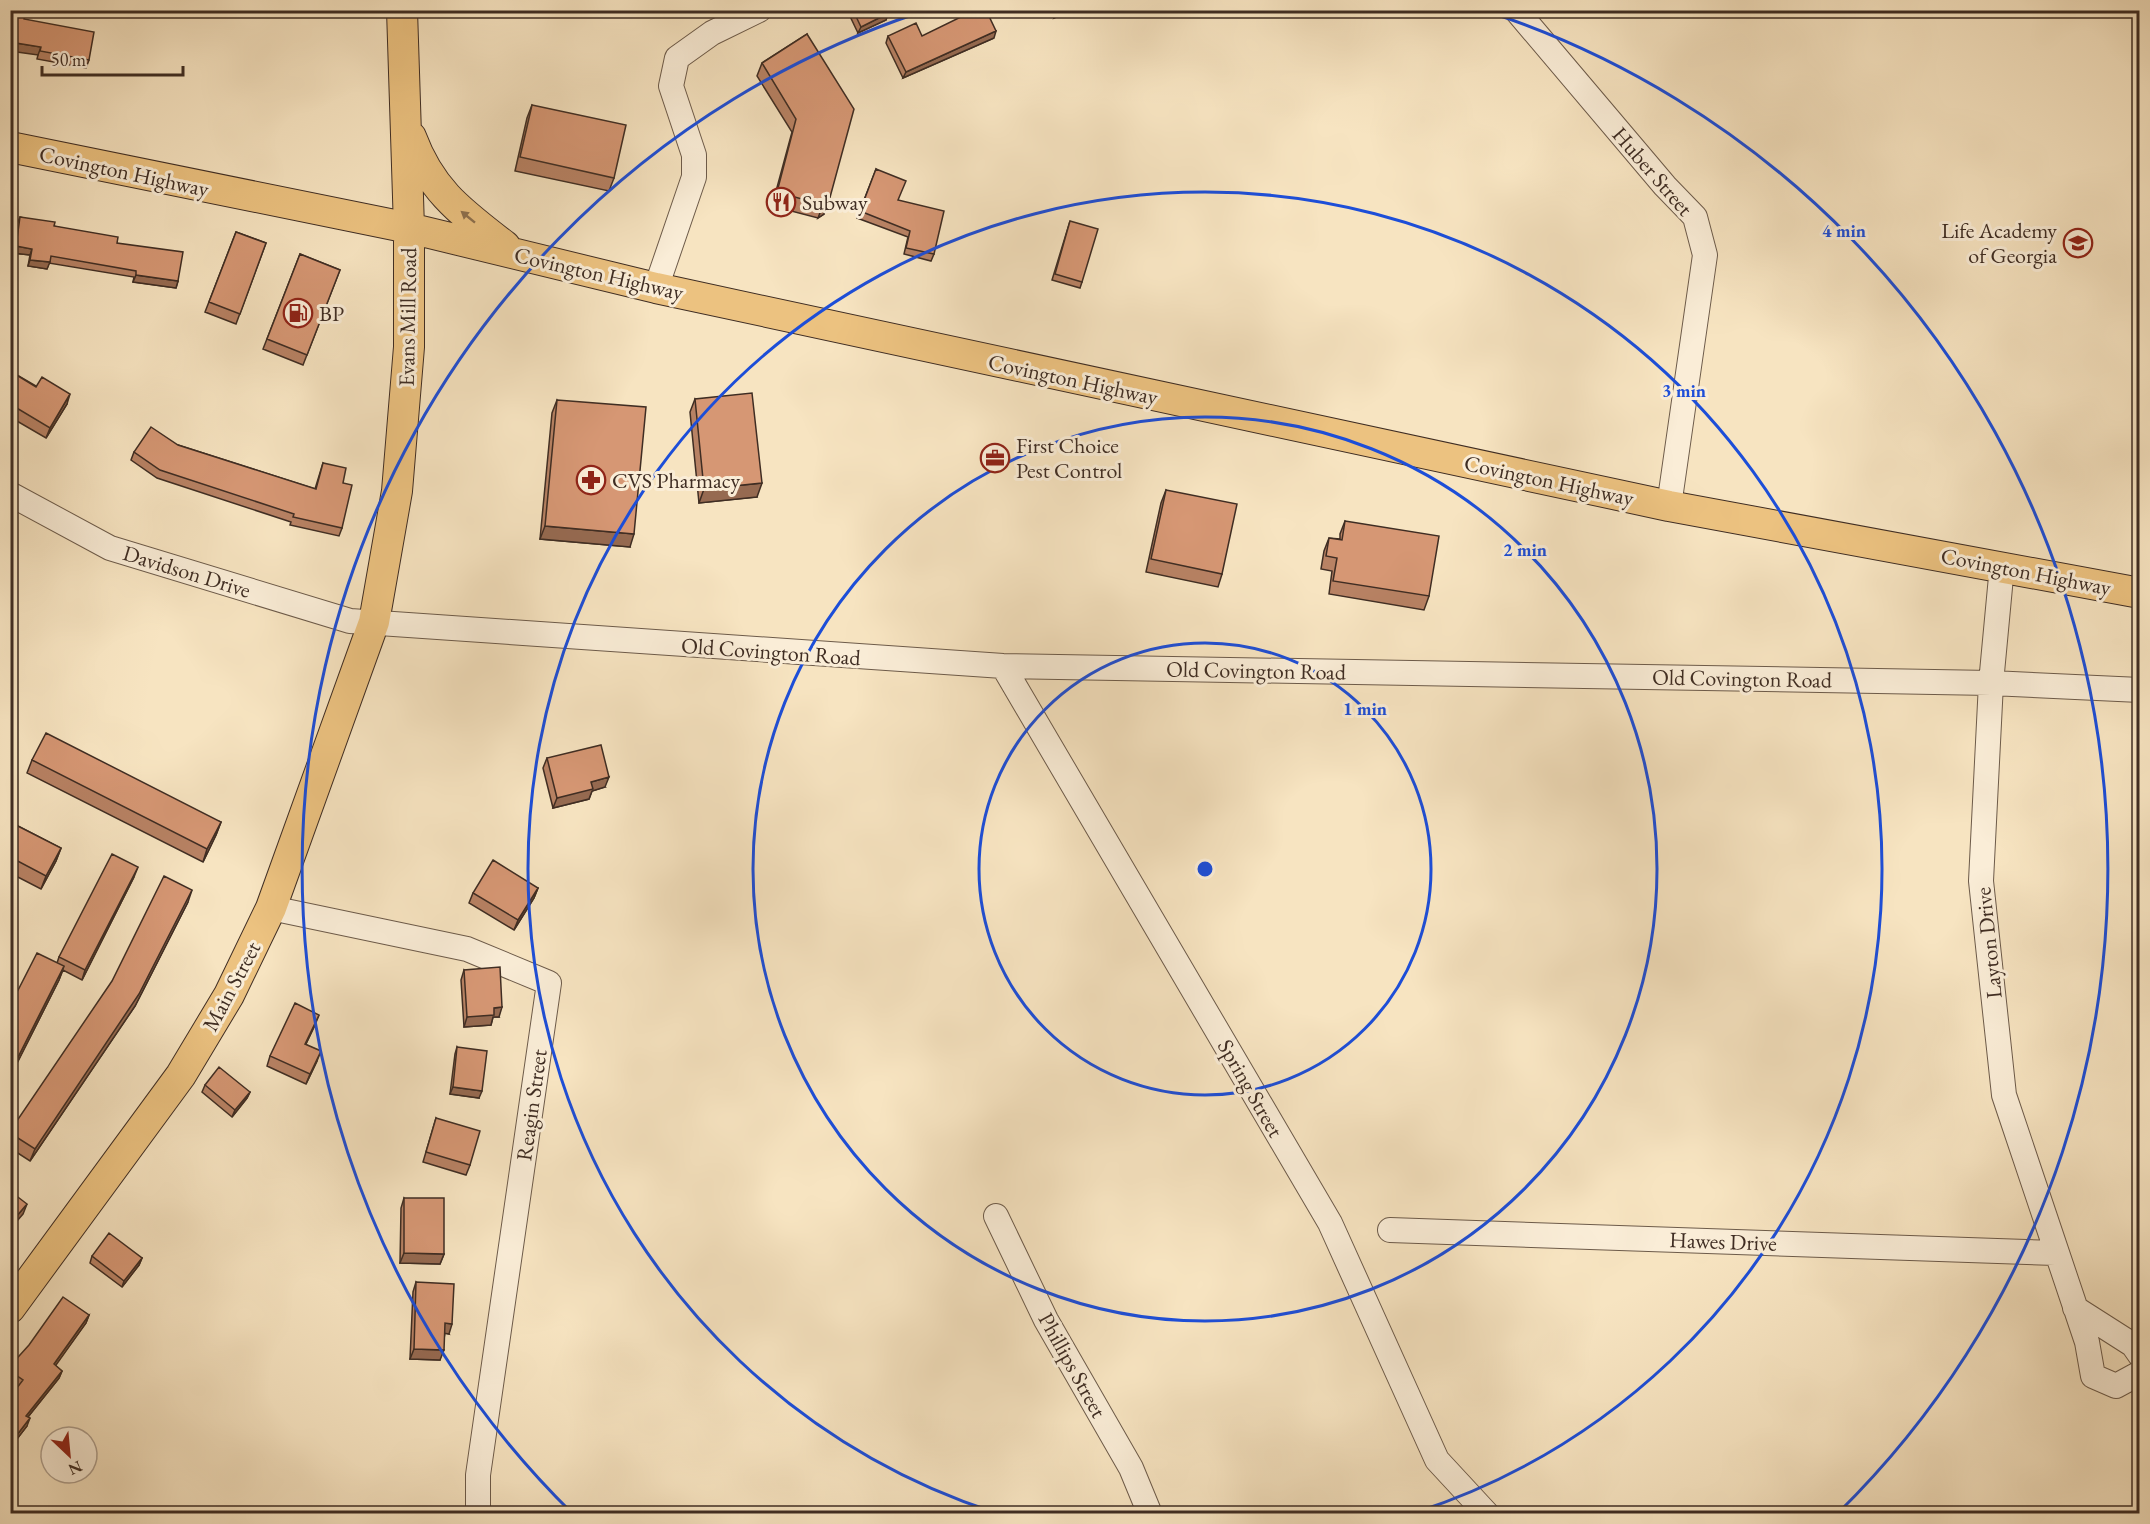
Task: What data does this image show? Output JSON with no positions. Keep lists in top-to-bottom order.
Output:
{
  "streets": {
    "main road": ["Covington Highway", "Evans Mill Road", "Main Street"],
    "street": [
      "Huber Street",
      "Davidson Drive",
      "Old Covington Road",
      "Layton Drive",
      "Spring Street",
      "Reagin Street",
      "Hawes Drive",
      "Phillips Street"
    ]
  },
  "crossings": [
    ["Covington Highway", "Huber Street"],
    ["Covington Highway", "Evans Mill Road"],
    ["Covington Highway", "Layton Drive"],
    ["Evans Mill Road", "Davidson Drive"],
    ["Evans Mill Road", "Old Covington Road"],
    ["Evans Mill Road", "Main Street"],
    ["Davidson Drive", "Old Covington Road"],
    ["Davidson Drive", "Main Street"],
    ["Old Covington Road", "Layton Drive"],
    ["Old Covington Road", "Main Street"],
    ["Old Covington Road", "Spring Street"],
    ["Layton Drive", "Hawes Drive"],
    ["Main Street", "Reagin Street"]
  ],
  "places": {
    "restaurant": ["Subway"],
    "school or university": ["Life Academy of Georgia"],
    "fuel station": ["BP"],
    "office": ["First Choice Pest Control"],
    "pharmacy": ["CVS Pharmacy"]
  },
  "scale_bar": "50 m",
  "north": "bottom right",
  "rings": [
    "4 min",
    "3 min",
    "2 min",
    "1 min"
  ]
}
